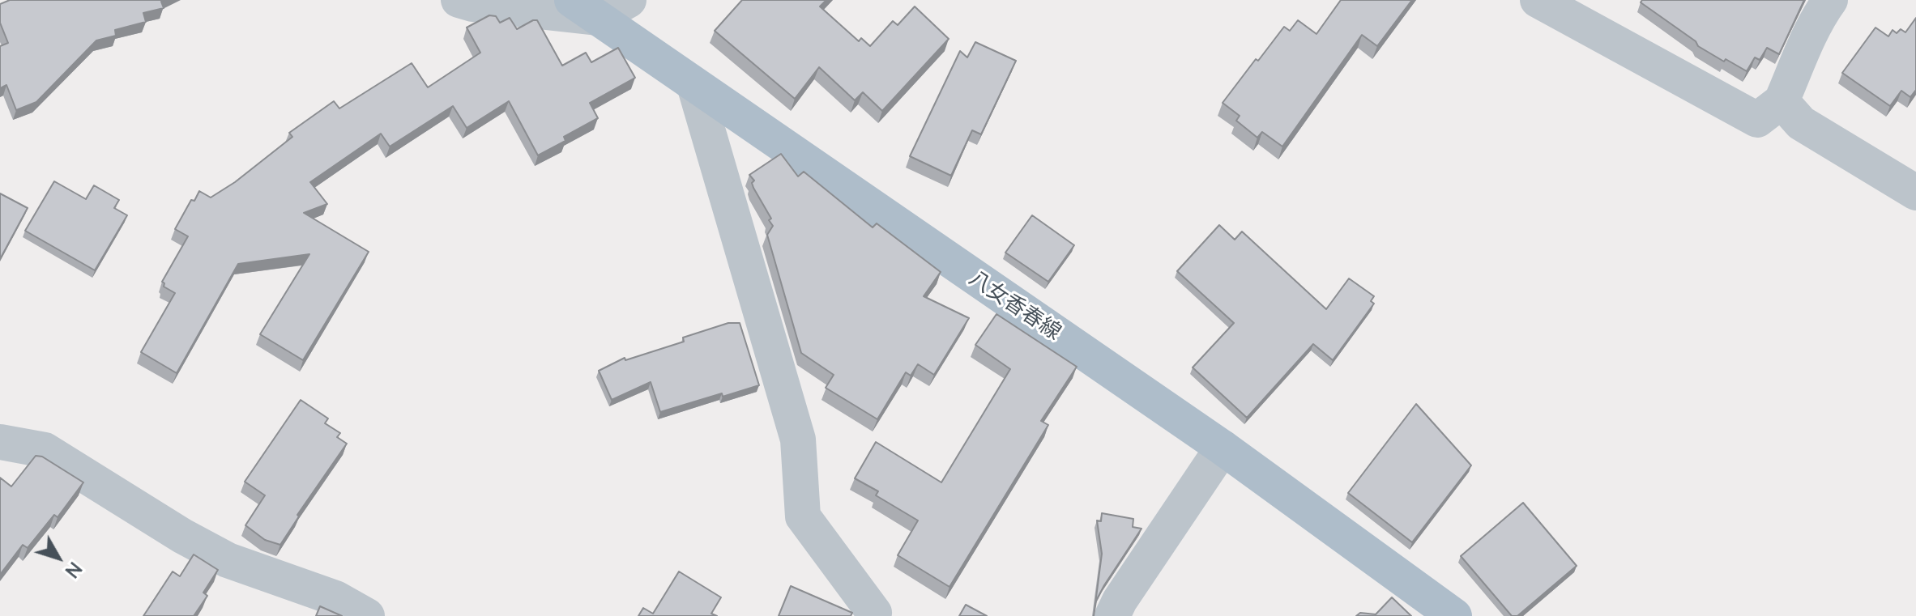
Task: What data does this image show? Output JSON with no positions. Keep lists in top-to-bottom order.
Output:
{
  "streets": {
    "main road": ["八女香春線"]
  },
  "north": "bottom right"
}
